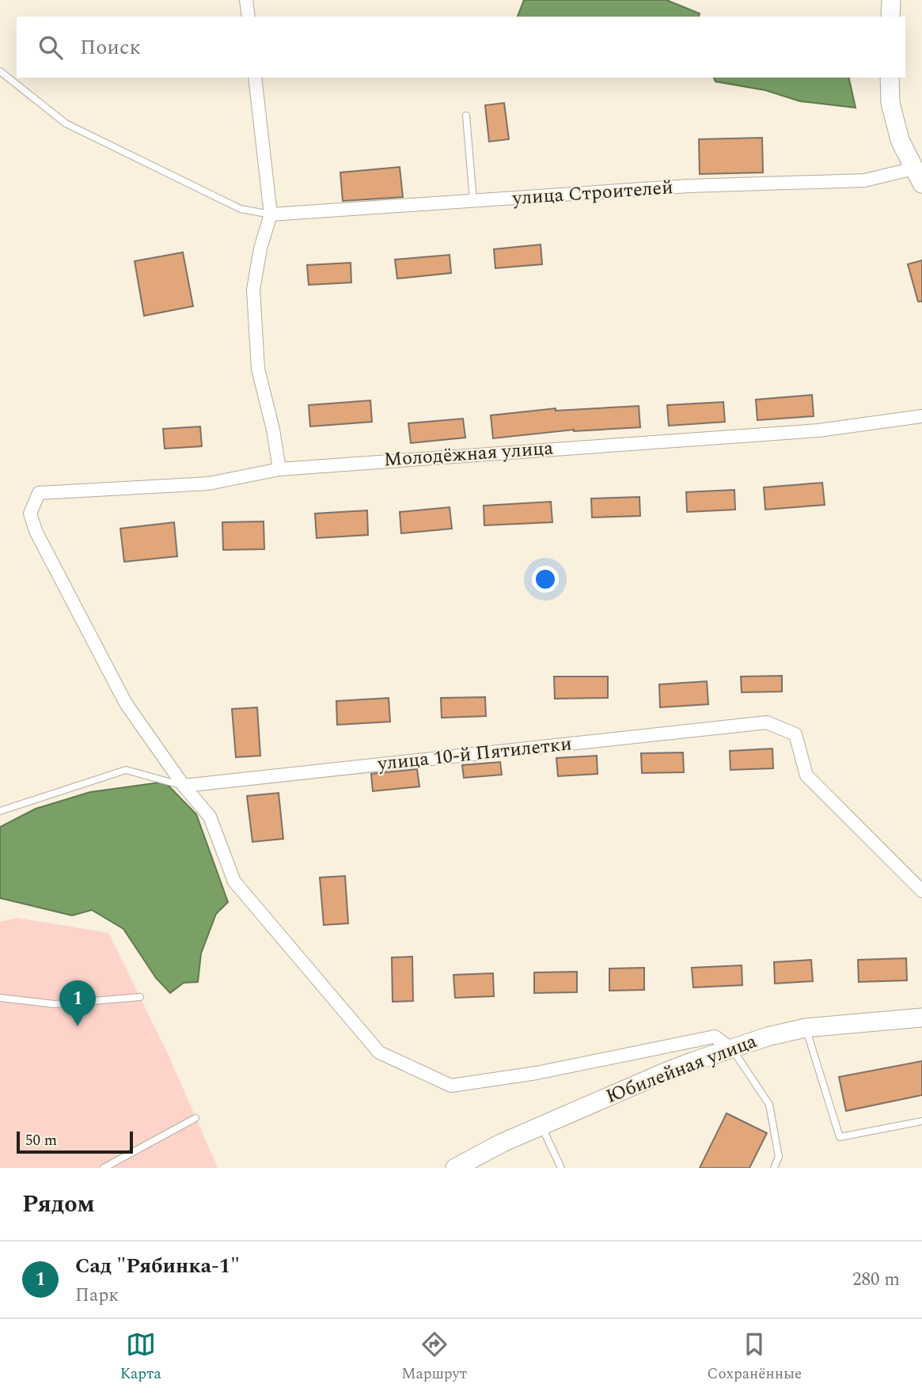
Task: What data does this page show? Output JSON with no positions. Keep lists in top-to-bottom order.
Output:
{
  "streets": {
    "street": [
      "улица Строителей",
      "Молодёжная улица",
      "улица 10-й Пятилетки",
      "Юбилейная улица"
    ]
  },
  "crossings": [
    ["Молодёжная улица", "улица 10-й Пятилетки"]
  ],
  "scale_bar": "50 m",
  "page": {
    "search": "Поиск",
    "pins": "1",
    "scale": "50 m",
    "heading": "Рядом",
    "list": [
      {
        "mark": "1",
        "name": "Сад \"Рябинка-1\"",
        "note": "Парк",
        "value": "280 m"
      }
    ],
    "nav": ["Карта", "Маршрут", "Сохранённые"]
  }
}
